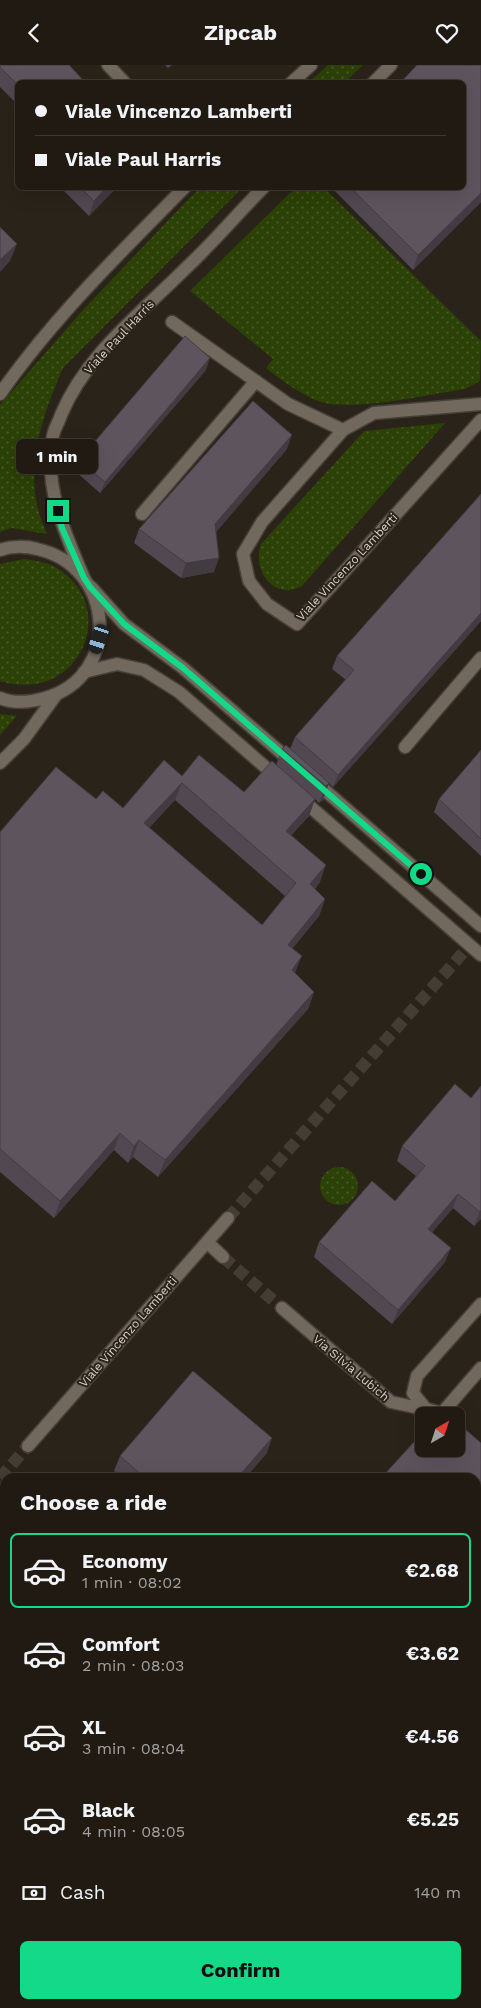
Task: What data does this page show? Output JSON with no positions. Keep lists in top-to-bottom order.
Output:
{
  "streets": {
    "street": ["Viale Paul Harris", "Viale Vincenzo Lamberti", "Via Silvia Lubich"]
  },
  "north": "top right",
  "page": {
    "header": "Zipcab",
    "banner": ["Viale Vincenzo Lamberti", "Viale Paul Harris"],
    "bubble": "1 min",
    "heading": "Choose a ride",
    "list": [
      {
        "name": "Economy",
        "note": "1 min · 08:02",
        "value": "€2.68"
      },
      {
        "name": "Comfort",
        "note": "2 min · 08:03",
        "value": "€3.62"
      },
      {
        "name": "XL",
        "note": "3 min · 08:04",
        "value": "€4.56"
      },
      {
        "name": "Black",
        "note": "4 min · 08:05",
        "value": "€5.25"
      }
    ],
    "pay": ["Cash", "140 m"],
    "buttons": "Confirm"
  }
}
